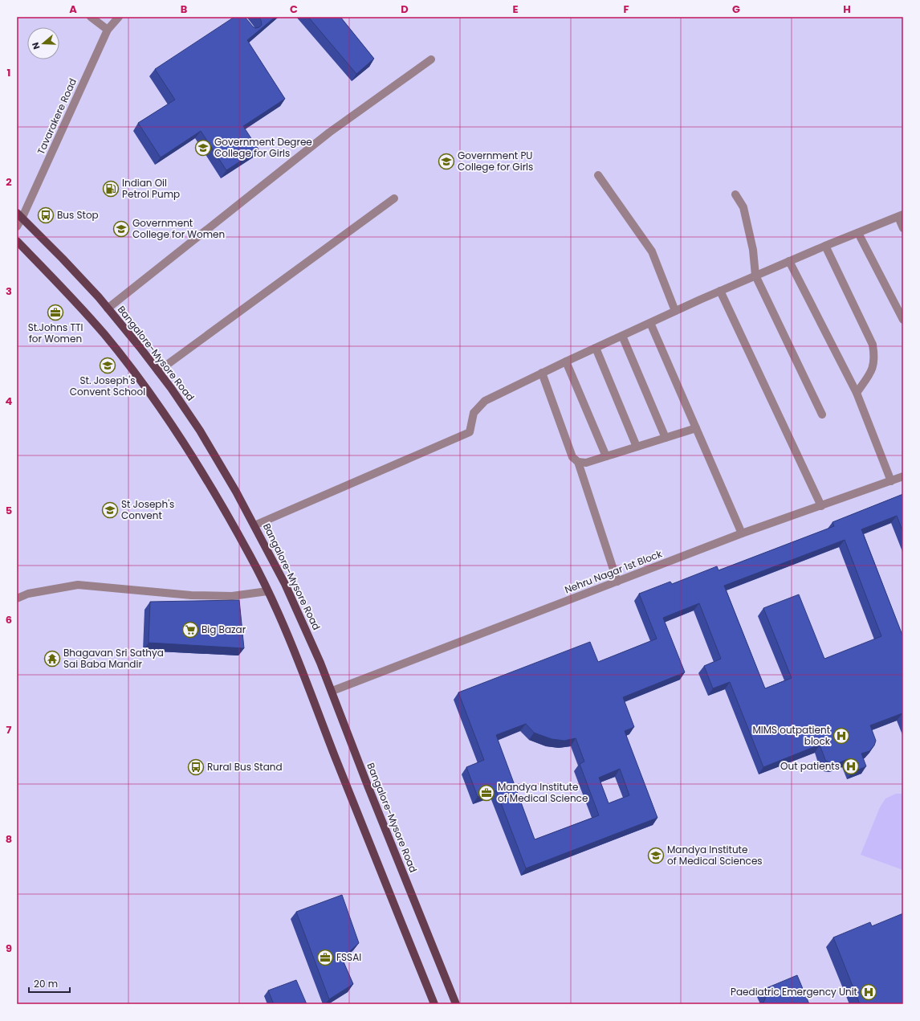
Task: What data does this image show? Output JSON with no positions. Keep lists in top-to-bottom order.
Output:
{
  "streets": {
    "main road": ["Bangalore-Mysore Road"],
    "street": ["Tavarakere Road", "Nehru Nagar 1st Block"]
  },
  "crossings": [
    ["Tavarakere Road", "Bangalore-Mysore Road"],
    ["Bangalore-Mysore Road", "Nehru Nagar 1st Block"]
  ],
  "places": {
    "school or university": [
      "Government Degree College for Girls",
      "Government PU College for Girls",
      "Government College for Women",
      "St. Joseph's Convent School",
      "St Joseph's Convent",
      "Mandya Institute of Medical Sciences"
    ],
    "fuel station": ["Indian Oil Petrol Pump"],
    "bus stop": ["Bus Stop", "Rural Bus Stand"],
    "office": ["St.Johns TTI for Women", "Mandya Institute of Medical Science", "FSSAI"],
    "supermarket": ["Big Bazar"],
    "temple": ["Bhagavan Sri Sathya Sai Baba Mandir"],
    "hospital": ["MIMS outpatient block", "Out patients", "Paediatric Emergency Unit"]
  },
  "scale_bar": "20 m",
  "north": "left",
  "grid": {
    "columns": [
      "A",
      "B",
      "C",
      "D",
      "E",
      "F",
      "G",
      "H"
    ],
    "rows": [
      "1",
      "2",
      "3",
      "4",
      "5",
      "6",
      "7",
      "8",
      "9"
    ]
  }
}
